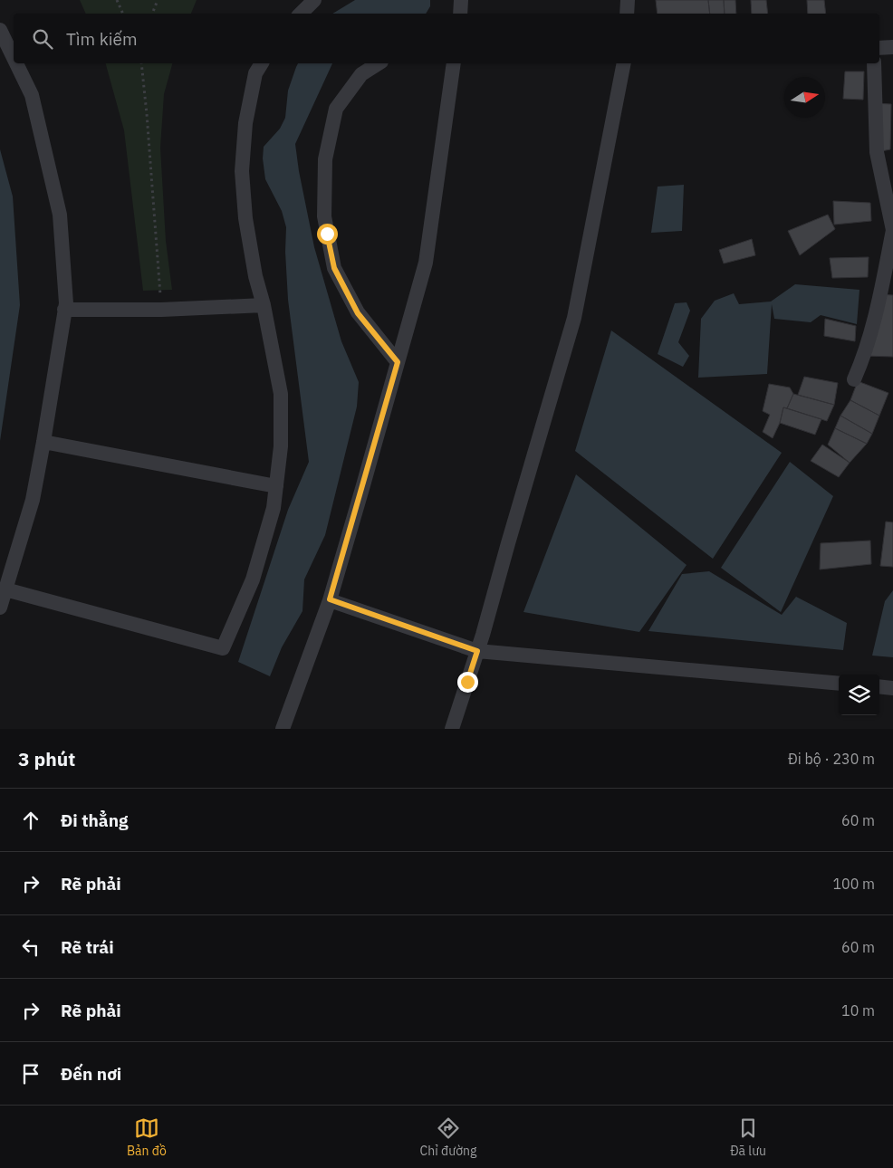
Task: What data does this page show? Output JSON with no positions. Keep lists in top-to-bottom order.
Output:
{
  "north": "right",
  "page": {
    "search": "Tìm kiếm",
    "heading": ["3 phút", "Đi bộ · 230 m"],
    "list": [
      ["Đi thẳng", "60 m"],
      ["Rẽ phải", "100 m"],
      ["Rẽ trái", "60 m"],
      ["Rẽ phải", "10 m"],
      "Đến nơi"
    ],
    "nav": ["Bản đồ", "Chỉ đường", "Đã lưu"]
  }
}
